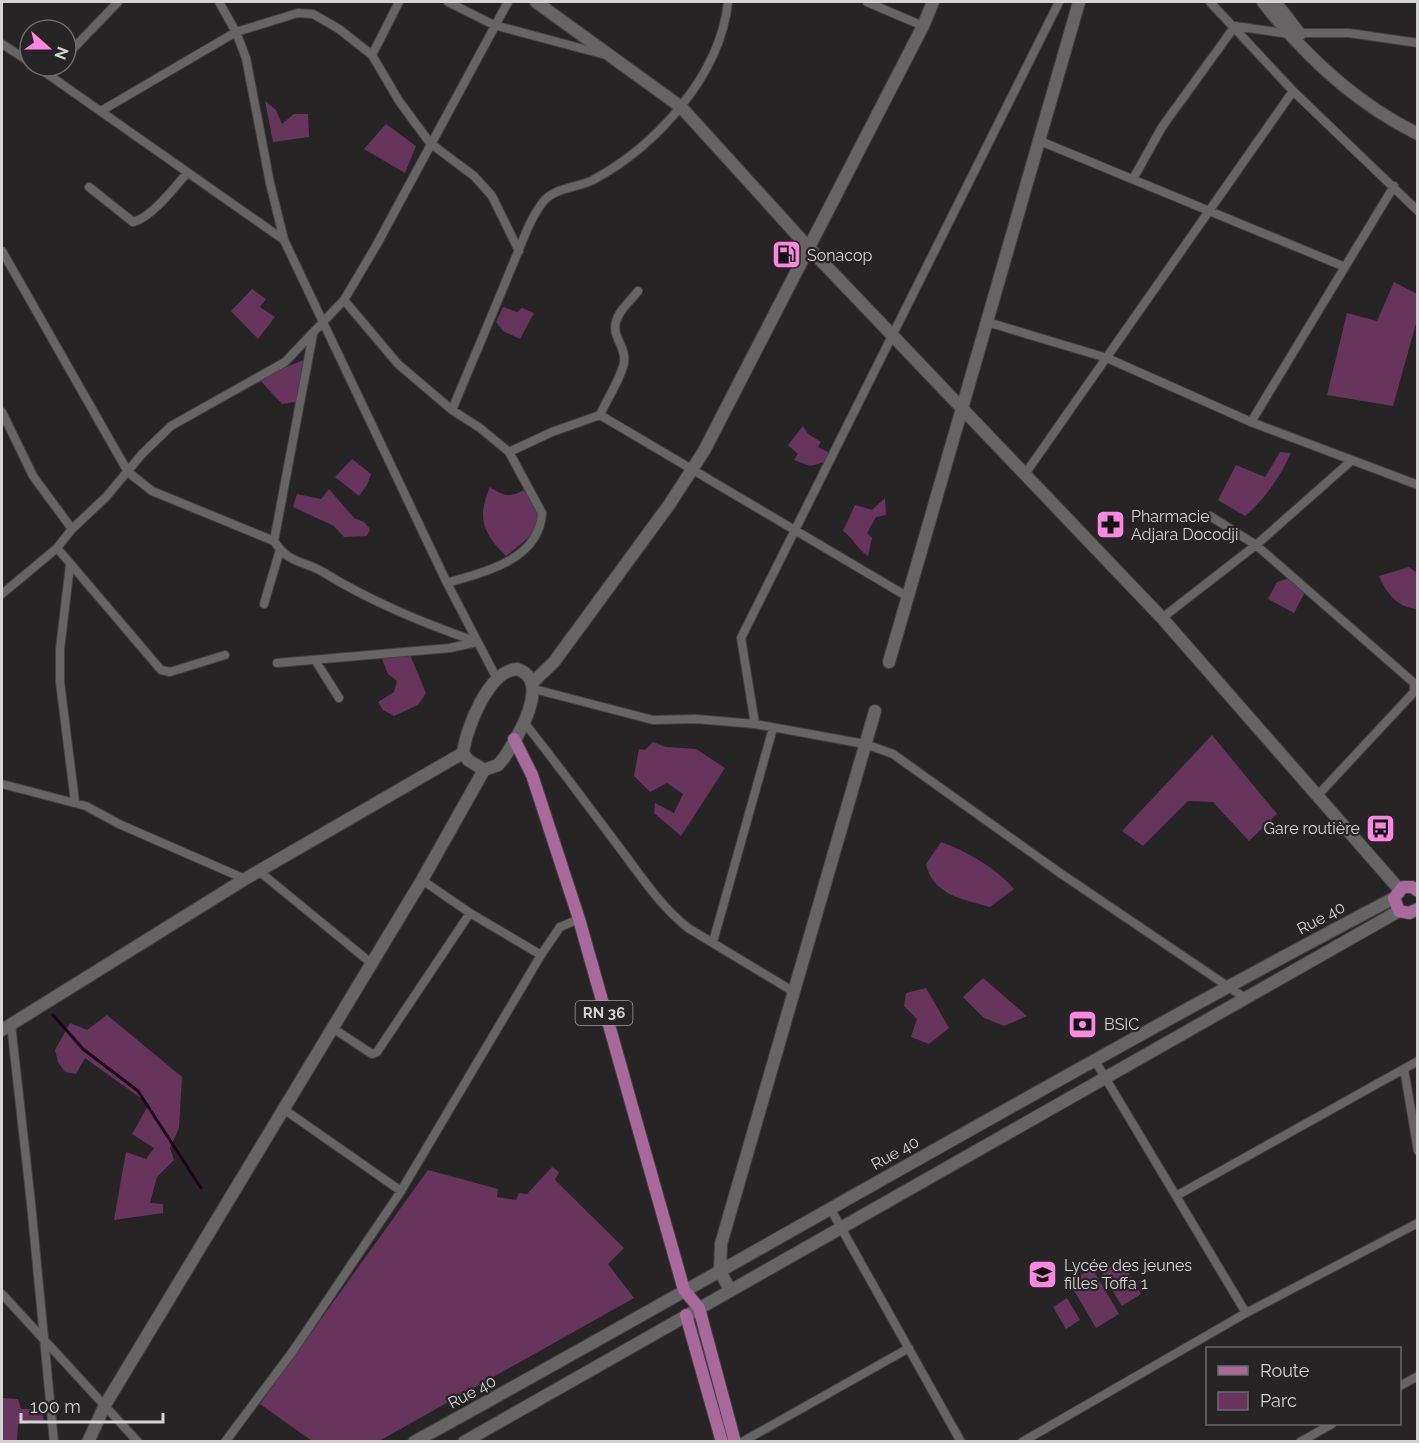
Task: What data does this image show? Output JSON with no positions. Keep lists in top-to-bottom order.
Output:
{
  "streets": {
    "main road": ["Rue 40", "RN 36"]
  },
  "crossings": [
    ["Rue 40", "RN 36"]
  ],
  "places": {
    "fuel station": ["Sonacop"],
    "pharmacy": ["Pharmacie Adjara Docodji"],
    "bus stop": ["Gare routière"],
    "bank": ["BSIC"],
    "school or university": ["Lycée des jeunes filles Toffa 1"]
  },
  "legend": ["Route", "Parc"],
  "scale_bar": "100 m",
  "north": "right"
}
